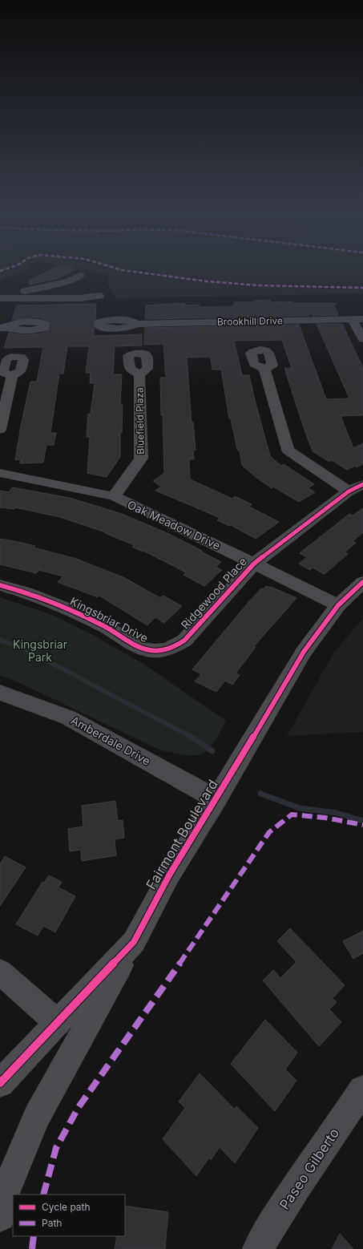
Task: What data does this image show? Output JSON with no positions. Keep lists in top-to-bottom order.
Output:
{
  "streets": {
    "main road": ["Fairmont Boulevard"],
    "street": [
      "Brookhill Drive",
      "Bluefield Plaza",
      "Oak Meadow Drive",
      "Ridgewood Place",
      "Kingsbriar Drive",
      "Amberdale Drive",
      "Paseo Gilberto"
    ]
  },
  "crossings": [
    ["Bluefield Plaza", "Oak Meadow Drive"],
    ["Oak Meadow Drive", "Ridgewood Place"],
    ["Oak Meadow Drive", "Fairmont Boulevard"],
    ["Ridgewood Place", "Kingsbriar Drive"],
    ["Amberdale Drive", "Fairmont Boulevard"]
  ],
  "parks": ["Kingsbriar Park"],
  "legend": ["Cycle path", "Path"]
}
